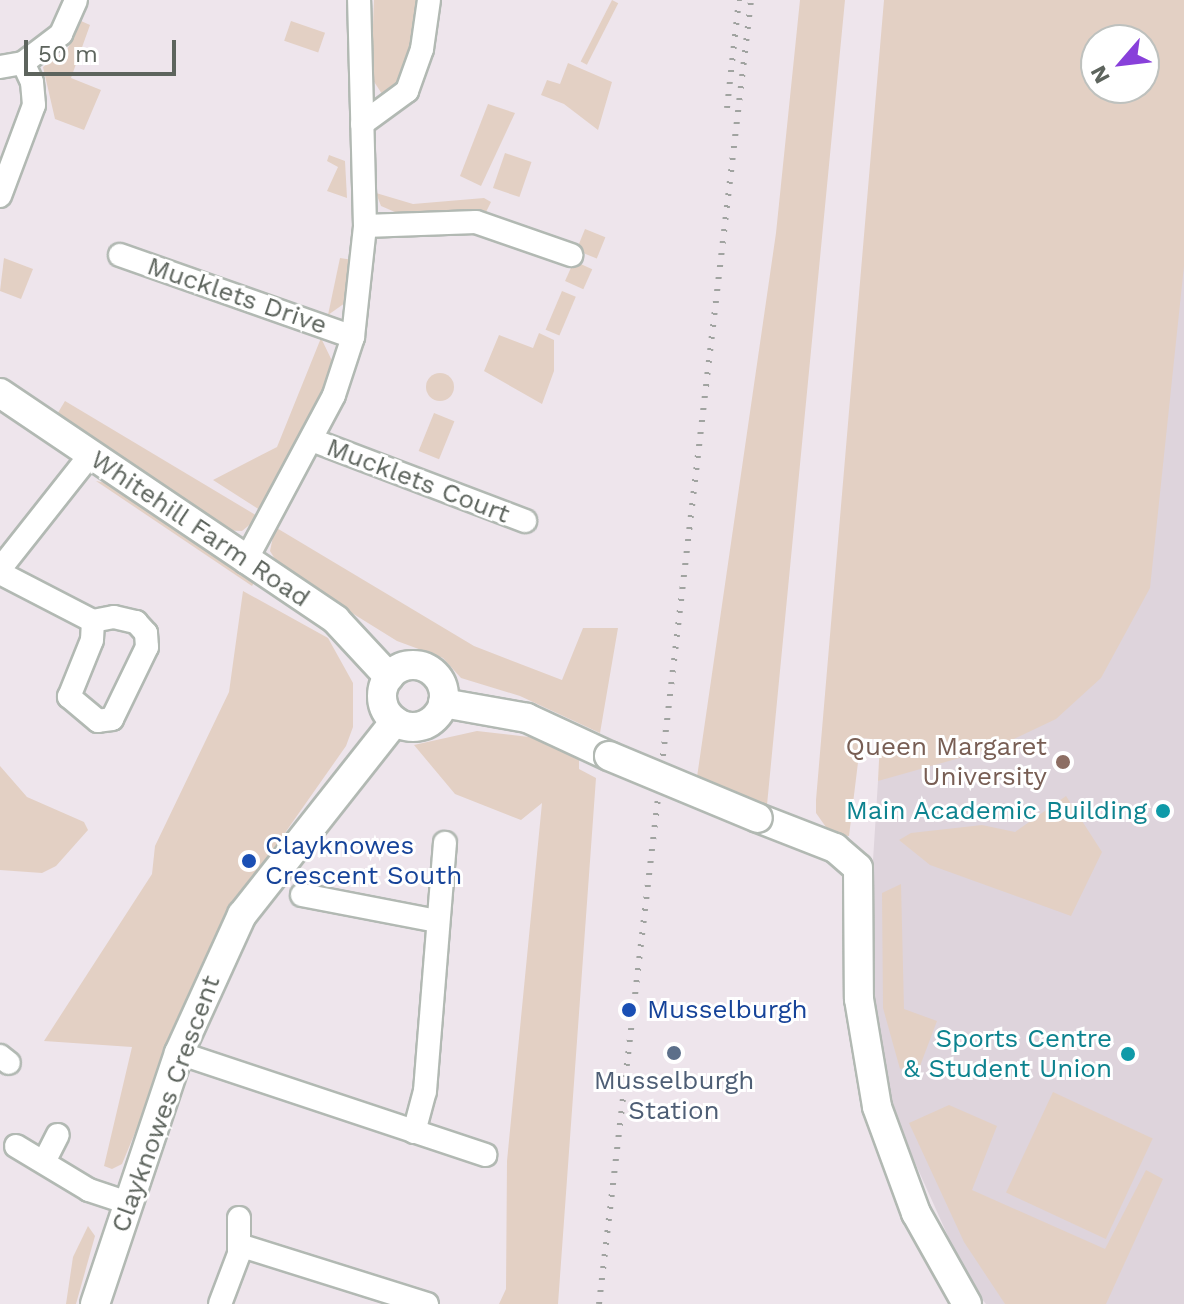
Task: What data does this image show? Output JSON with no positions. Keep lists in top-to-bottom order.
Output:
{
  "streets": {
    "street": [
      "Mucklets Drive",
      "Mucklets Court",
      "Whitehill Farm Road",
      "Clayknowes Crescent"
    ]
  },
  "crossings": [
    ["Whitehill Farm Road", "Clayknowes Crescent"]
  ],
  "places": [
    "Queen Margaret University",
    "Main Academic Building",
    "Clayknowes Crescent South",
    "Musselburgh",
    "Musselburgh Station",
    "Sports Centre & Student Union"
  ],
  "scale_bar": "50 m",
  "north": "bottom left"
}
